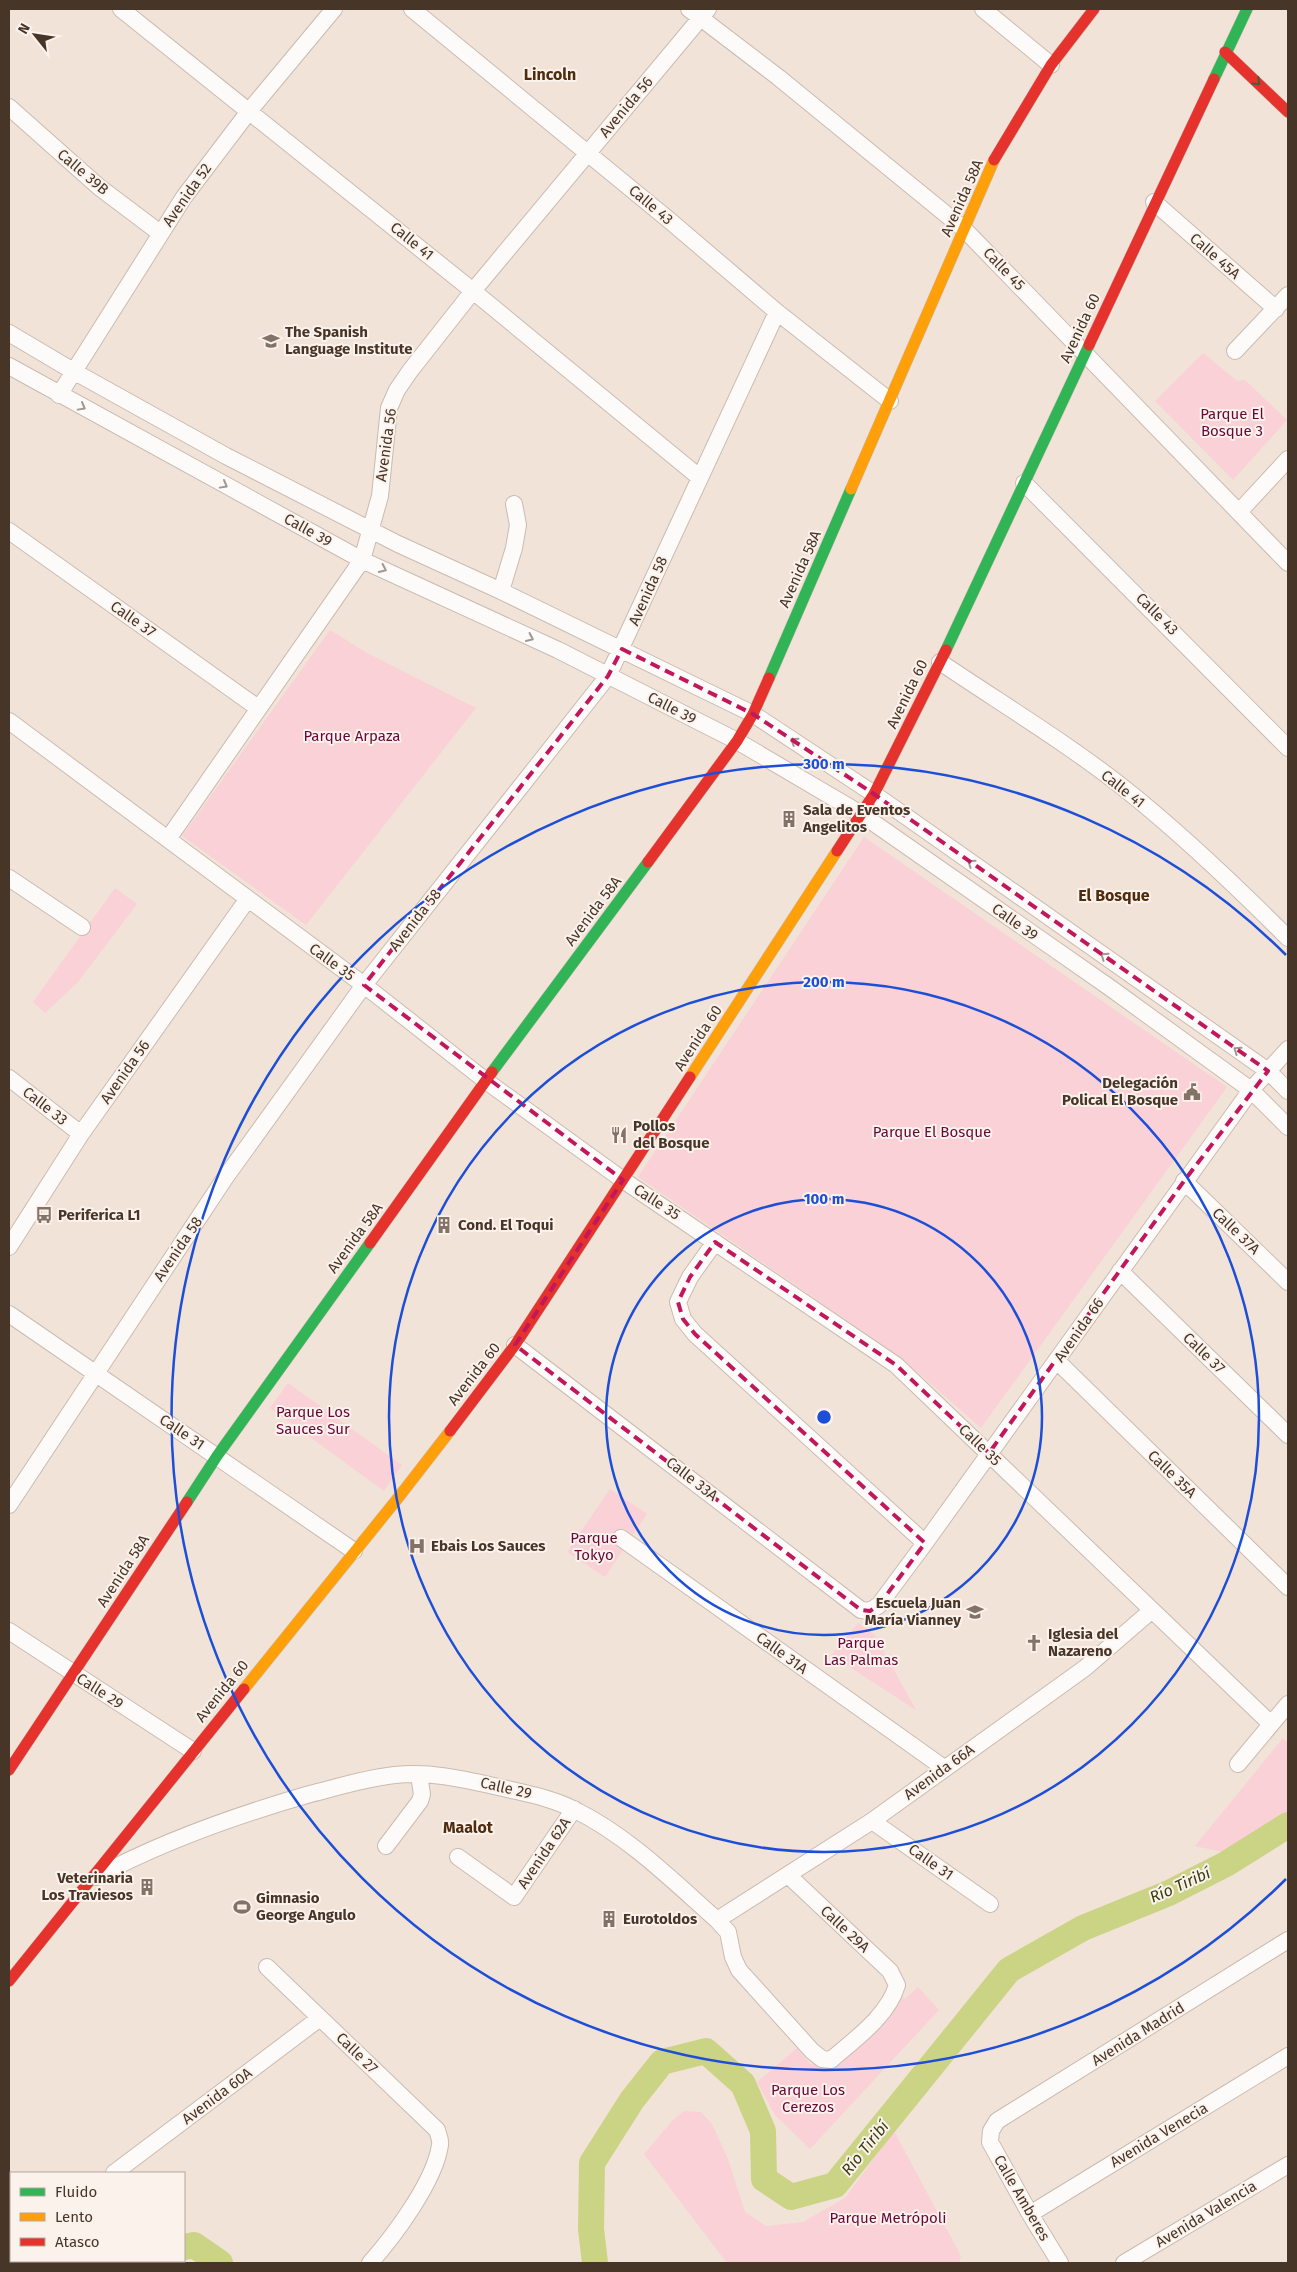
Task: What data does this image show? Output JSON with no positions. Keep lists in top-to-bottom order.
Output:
{
  "streets": {
    "street": [
      "Avenida 56",
      "Calle 39B",
      "Avenida 52",
      "Avenida 58A",
      "Calle 43",
      "Calle 41",
      "Calle 45A",
      "Calle 45",
      "Avenida 60",
      "Calle 39",
      "Avenida 58",
      "Calle 37",
      "Calle 35",
      "Calle 33",
      "Calle 37A",
      "Avenida 66",
      "Calle 31",
      "Calle 35A",
      "Calle 33A",
      "Calle 31A",
      "Calle 29",
      "Avenida 66A",
      "Avenida 62A",
      "Calle 29A",
      "Avenida Madrid",
      "Calle 27",
      "Avenida 60A",
      "Avenida Venecia",
      "Calle Amberes",
      "Avenida Valencia"
    ]
  },
  "crossings": [
    ["Avenida 56", "Calle 43"],
    ["Avenida 56", "Calle 41"],
    ["Avenida 56", "Calle 45"],
    ["Avenida 56", "Calle 39"],
    ["Avenida 56", "Calle 37"],
    ["Avenida 56", "Calle 35"],
    ["Avenida 56", "Calle 33"],
    ["Calle 39B", "Avenida 52"],
    ["Avenida 52", "Calle 41"],
    ["Avenida 52", "Calle 39"],
    ["Avenida 58A", "Calle 43"],
    ["Avenida 58A", "Calle 45"],
    ["Avenida 58A", "Calle 39"],
    ["Avenida 58A", "Calle 35"],
    ["Avenida 58A", "Calle 31"],
    ["Avenida 58A", "Calle 29"],
    ["Calle 43", "Avenida 60"],
    ["Calle 43", "Avenida 58"],
    ["Calle 41", "Avenida 60"],
    ["Calle 41", "Avenida 58"],
    ["Calle 45A", "Avenida 60"],
    ["Calle 45", "Avenida 60"],
    ["Avenida 60", "Calle 39"],
    ["Avenida 60", "Calle 35"],
    ["Avenida 60", "Calle 31"],
    ["Avenida 60", "Calle 33A"],
    ["Avenida 60", "Calle 29"],
    ["Calle 39", "Avenida 58"],
    ["Calle 39", "Avenida 66"],
    ["Avenida 58", "Calle 35"],
    ["Avenida 58", "Calle 31"],
    ["Calle 37", "Avenida 66"],
    ["Calle 35", "Avenida 66"],
    ["Calle 35", "Avenida 66A"],
    ["Calle 37A", "Avenida 66"],
    ["Avenida 66", "Calle 35A"],
    ["Avenida 66", "Calle 33A"],
    ["Calle 31", "Avenida 66A"],
    ["Calle 31A", "Avenida 66A"],
    ["Calle 29", "Avenida 66A"],
    ["Calle 29", "Avenida 62A"],
    ["Calle 29", "Calle 29A"],
    ["Avenida 66A", "Calle 29A"],
    ["Avenida Madrid", "Calle Amberes"],
    ["Calle 27", "Avenida 60A"],
    ["Avenida Venecia", "Calle Amberes"]
  ],
  "districts": ["Lincoln", "El Bosque", "Maalot"],
  "water": ["Río Tiribí"],
  "parks": [
    "Parque El Bosque 3",
    "Parque Arpaza",
    "Parque El Bosque",
    "Parque Los Sauces Sur",
    "Parque Tokyo",
    "Parque Las Palmas",
    "Parque Los Cerezos",
    "Parque Metrópoli"
  ],
  "places": {
    "school or university": ["The Spanish Language Institute", "Escuela Juan María Vianney"],
    "building": [
      "Sala de Eventos Angelitos",
      "Cond. El Toqui",
      "Veterinaria Los Traviesos",
      "Eurotoldos"
    ],
    "public building": ["Delegación Polical El Bosque"],
    "restaurant": ["Pollos del Bosque"],
    "bus stop": ["Periferica L1"],
    "hospital": ["Ebais Los Sauces"],
    "church": ["Iglesia del Nazareno"],
    "sports": ["Gimnasio George Angulo"]
  },
  "legend": ["Fluido", "Lento", "Atasco"],
  "north": "top left",
  "rings": ["300 m", "200 m", "100 m"]
}
